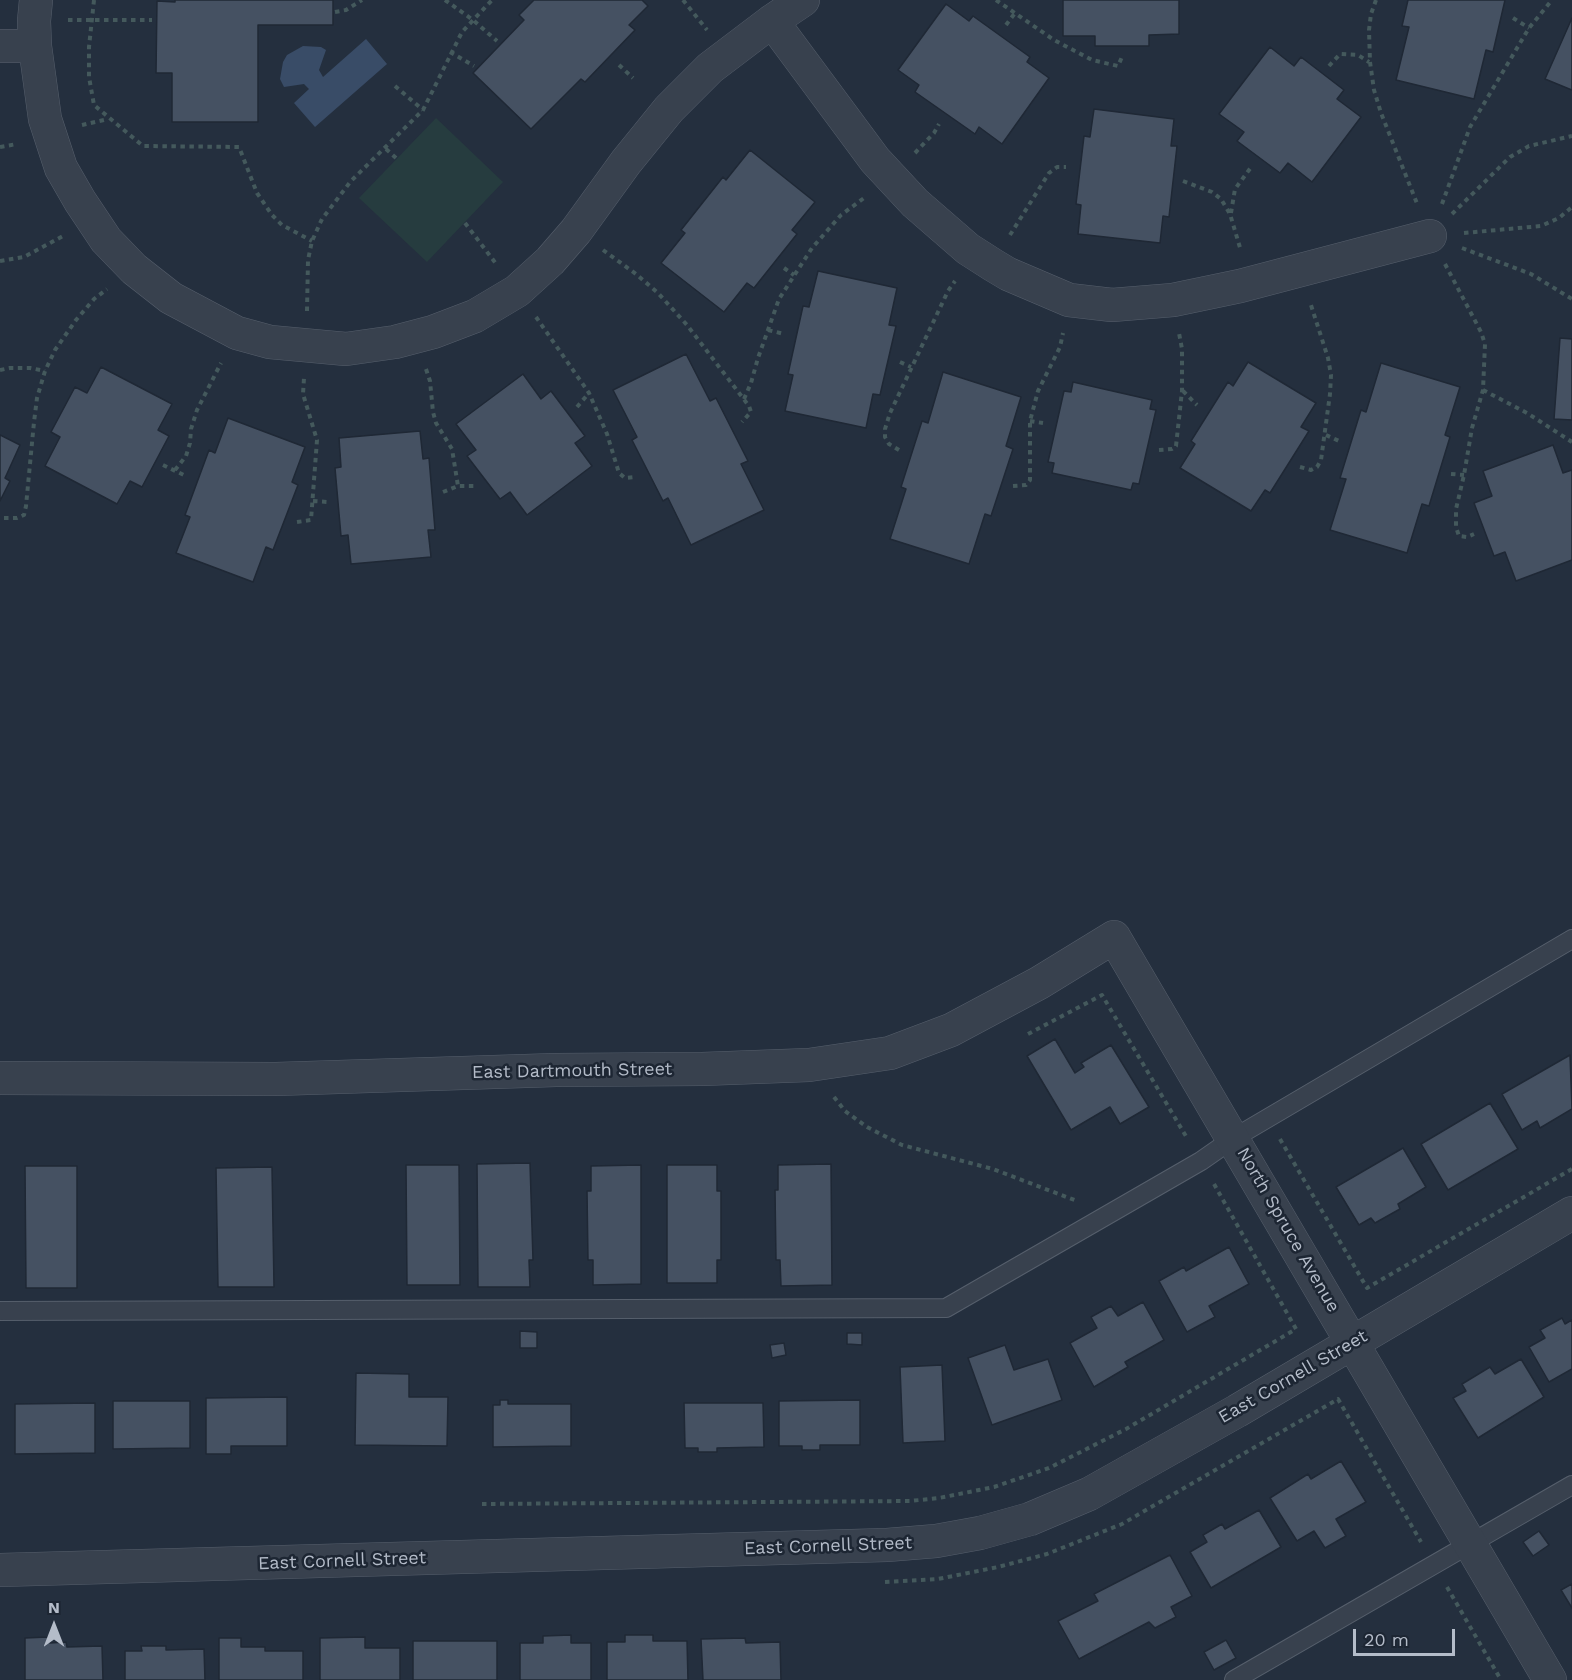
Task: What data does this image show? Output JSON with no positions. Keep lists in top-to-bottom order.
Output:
{
  "streets": {
    "street": ["East Dartmouth Street", "North Spruce Avenue", "East Cornell Street"]
  },
  "crossings": [
    ["East Dartmouth Street", "North Spruce Avenue"],
    ["North Spruce Avenue", "East Cornell Street"]
  ],
  "scale_bar": "20 m",
  "north": "top"
}
